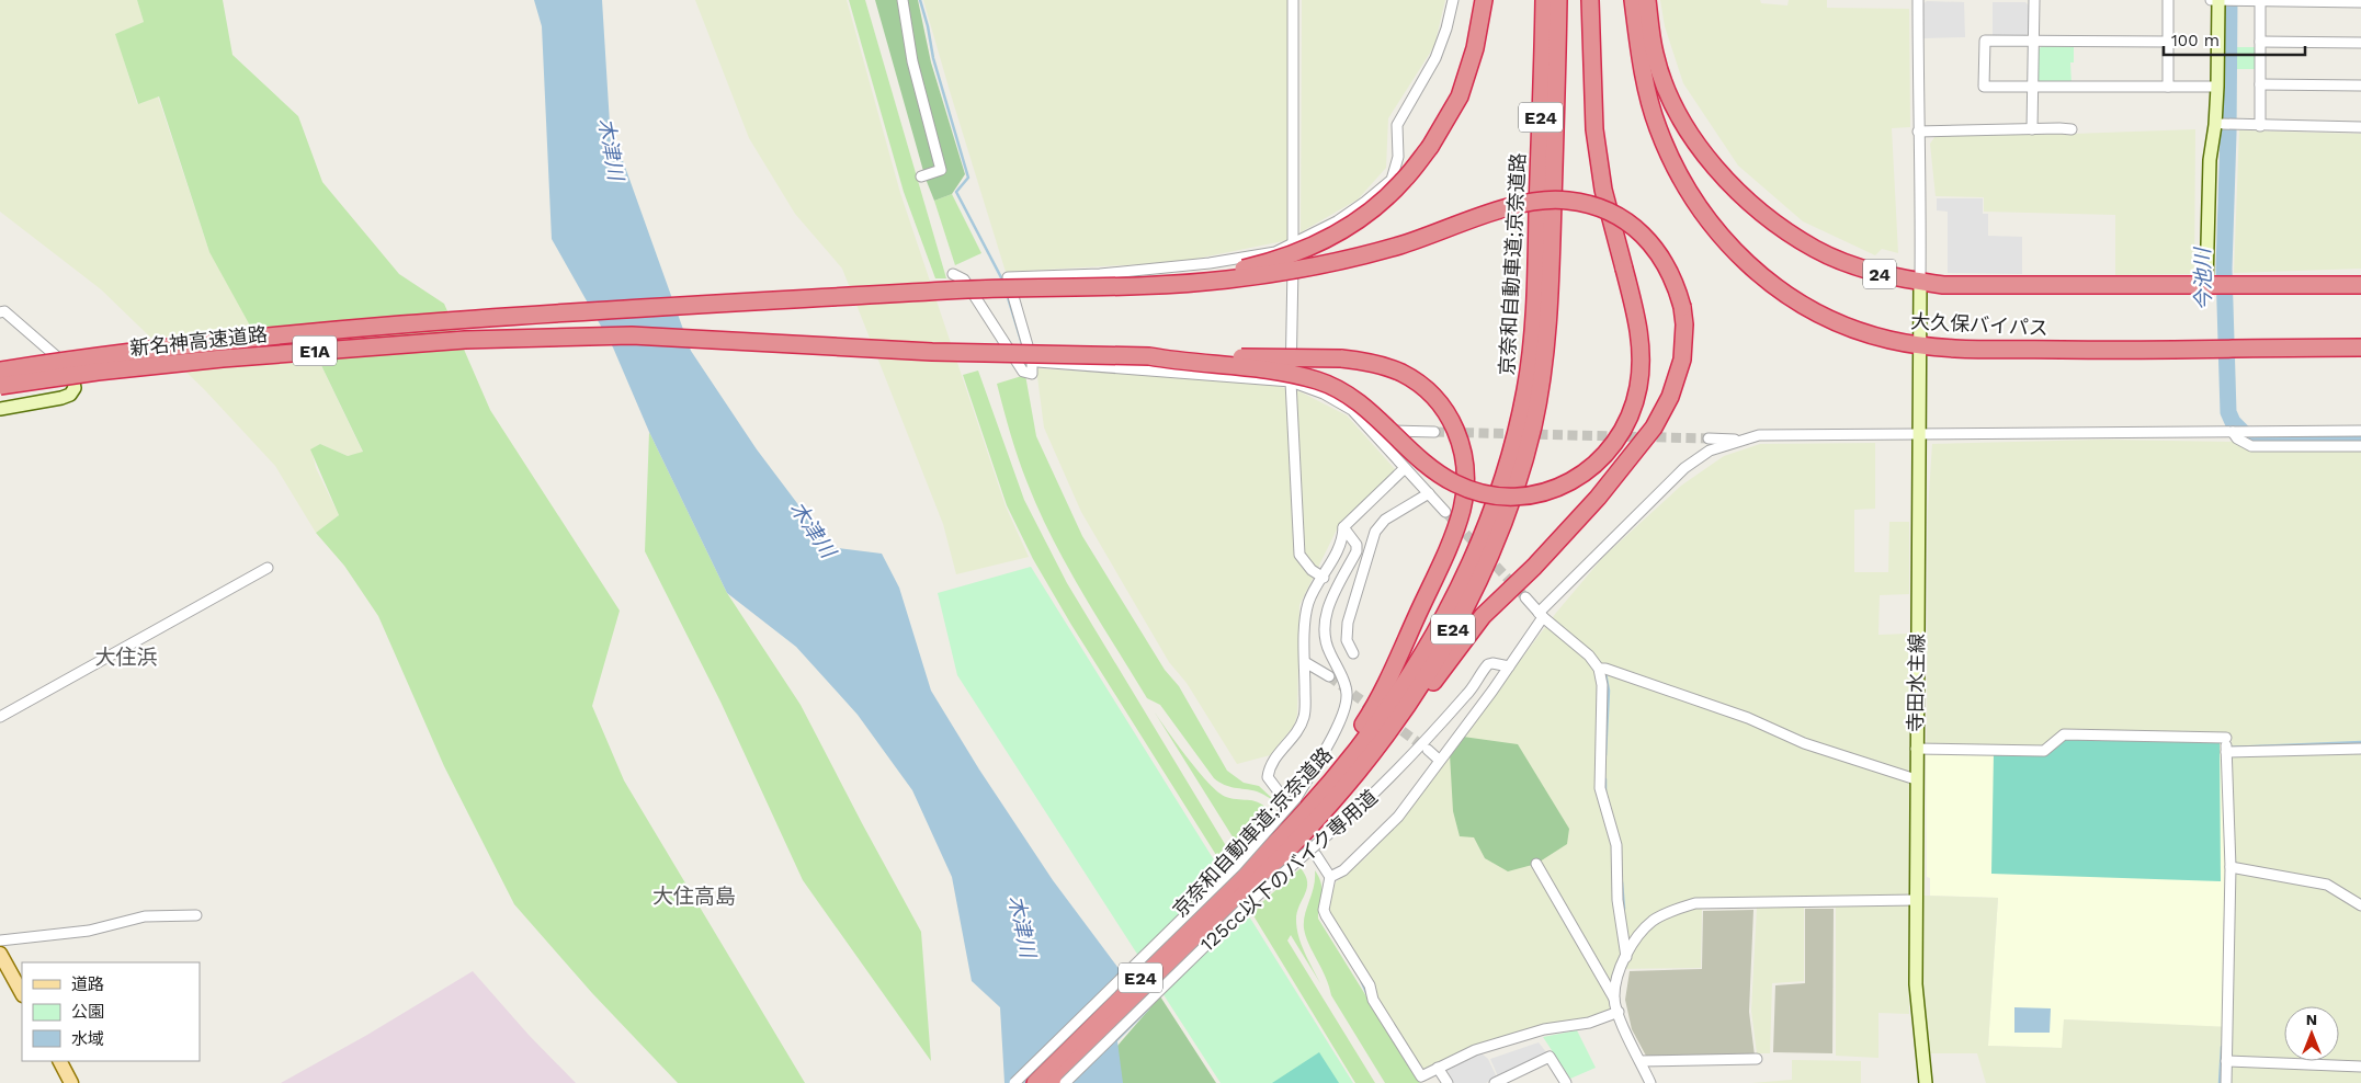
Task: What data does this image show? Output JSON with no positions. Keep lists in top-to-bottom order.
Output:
{
  "streets": {
    "highway": [
      "E24",
      "京奈和自動車道;京奈道路",
      "24",
      "大久保バイパス",
      "新名神高速道路",
      "E1A"
    ],
    "main road": ["寺田水主線"],
    "street": ["125cc以下のバイク専用道"]
  },
  "crossings": [
    ["京奈和自動車道;京奈道路", "125cc以下のバイク専用道"],
    ["大久保バイパス", "寺田水主線"]
  ],
  "districts": ["大住浜", "大住高島"],
  "water": ["木津川", "今池川"],
  "legend": ["道路", "公園", "水域"],
  "scale_bar": "100 m",
  "north": "top"
}
